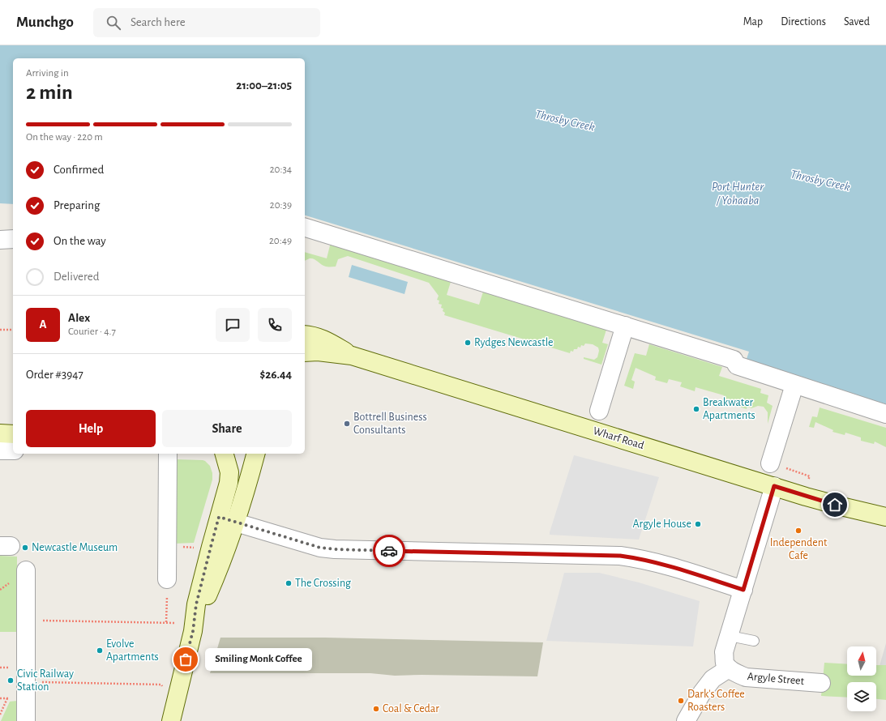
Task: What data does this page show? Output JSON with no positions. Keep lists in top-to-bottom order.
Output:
{
  "streets": {
    "main road": ["Wharf Road"],
    "street": ["Argyle Street"]
  },
  "water": ["Throsby Creek", "Port Hunter / Yohaaba"],
  "places": [
    "Rydges Newcastle",
    "Breakwater Apartments",
    "Bottrell Business Consultants",
    "Argyle House",
    "Independent Cafe",
    "Newcastle Museum",
    "The Crossing",
    "Evolve Apartments",
    "Smiling Monk Coffee",
    "Civic Railway Station",
    "Dark's Coffee Roasters",
    "Coal & Cedar"
  ],
  "north": "top",
  "page": {
    "header": "Munchgo",
    "search": "Search here",
    "nav": ["Map", "Directions", "Saved"],
    "heading": ["2 min", "Arriving in", "21:00–21:05"],
    "panel": [
      "Alex",
      "Courier · 4.7",
      "Order #3947",
      "$26.44"
    ],
    "bar": "On the way · 220 m",
    "list": [
      ["Confirmed", "20:34"],
      ["Preparing", "20:39"],
      ["On the way", "20:49"],
      "Delivered"
    ],
    "round": "A",
    "buttons": ["Help", "Share"],
    "bubble": "Smiling Monk Coffee"
  }
}
